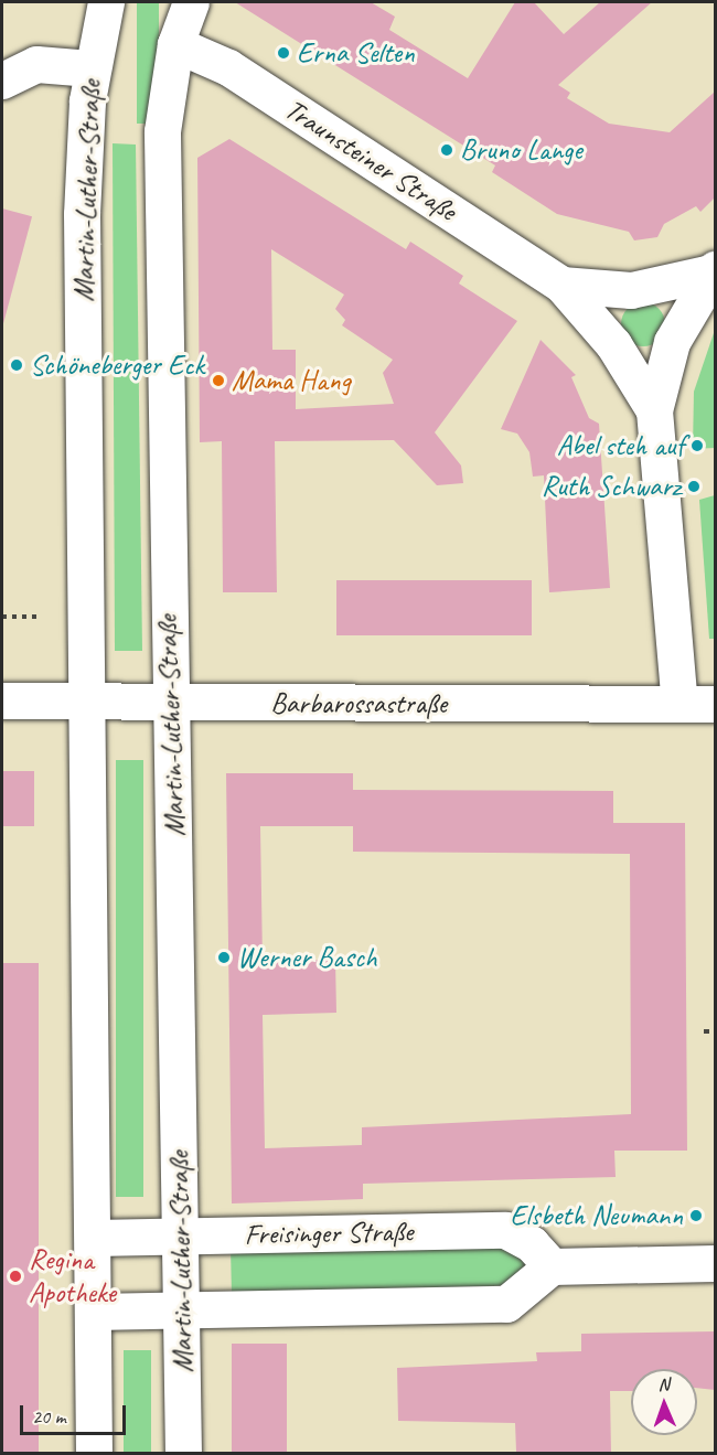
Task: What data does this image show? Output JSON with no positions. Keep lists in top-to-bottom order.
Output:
{
  "streets": {
    "street": [
      "Traunsteiner Straße",
      "Martin-Luther-Straße",
      "Barbarossastraße",
      "Freisinger Straße"
    ]
  },
  "crossings": [
    ["Traunsteiner Straße", "Martin-Luther-Straße"],
    ["Traunsteiner Straße", "Barbarossastraße"],
    ["Martin-Luther-Straße", "Barbarossastraße"],
    ["Martin-Luther-Straße", "Freisinger Straße"]
  ],
  "places": [
    "Erna Selten",
    "Bruno Lange",
    "Schöneberger Eck",
    "Mama Hang",
    "Abel steh auf",
    "Ruth Schwarz",
    "Werner Basch",
    "Elsbeth Neumann",
    "Regina Apotheke"
  ],
  "scale_bar": "20 m",
  "north": "top"
}
